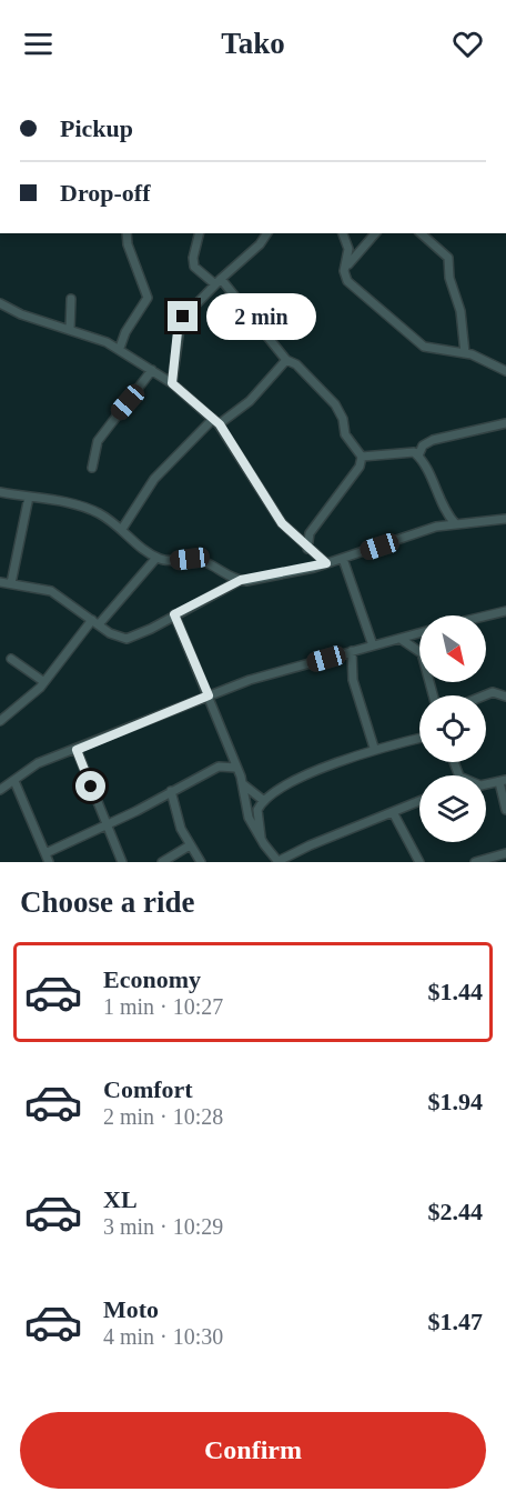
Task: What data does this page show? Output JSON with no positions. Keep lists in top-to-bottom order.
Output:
{
  "north": "bottom right",
  "page": {
    "header": "Tako",
    "banner": ["Pickup", "Drop-off"],
    "bubble": "2 min",
    "heading": "Choose a ride",
    "list": [
      {
        "name": "Economy",
        "note": "1 min · 10:27",
        "value": "$1.44"
      },
      {
        "name": "Comfort",
        "note": "2 min · 10:28",
        "value": "$1.94"
      },
      {
        "name": "XL",
        "note": "3 min · 10:29",
        "value": "$2.44"
      },
      {
        "name": "Moto",
        "note": "4 min · 10:30",
        "value": "$1.47"
      }
    ],
    "buttons": "Confirm"
  }
}
